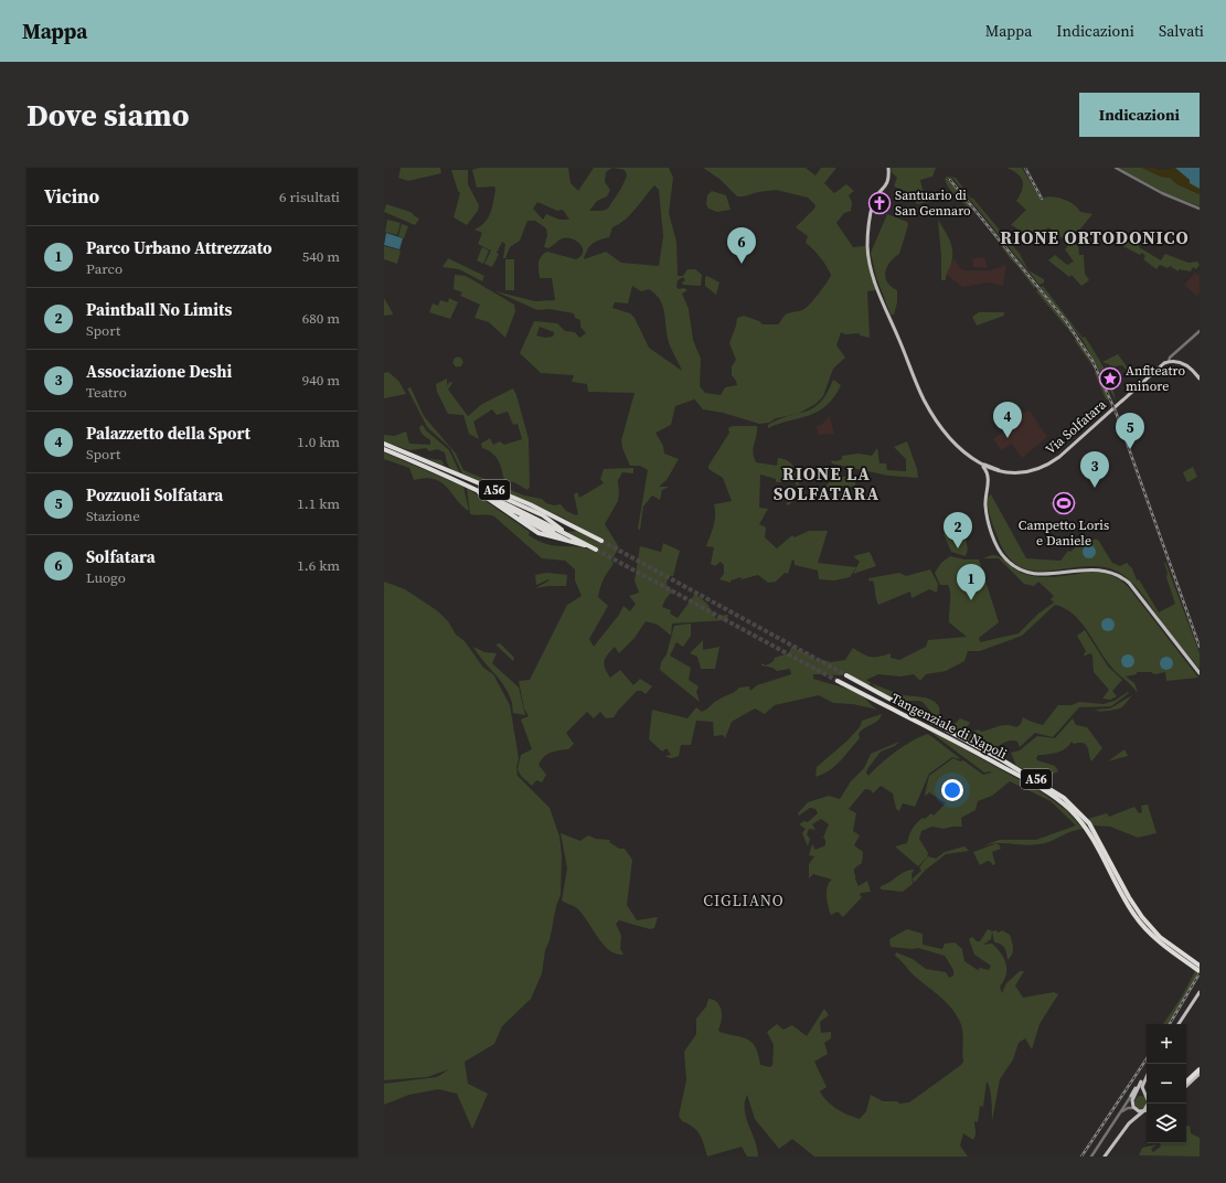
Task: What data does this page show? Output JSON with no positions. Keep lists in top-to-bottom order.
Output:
{
  "streets": {
    "highway": ["A56", "Tangenziale di Napoli"],
    "main road": ["Via Solfatara"]
  },
  "districts": ["RIONE ORTODONICO", "RIONE LA SOLFATARA", "CIGLIANO"],
  "places": {
    "church": ["Santuario di San Gennaro"],
    "place": ["Anfiteatro minore"],
    "sports": ["Campetto Loris e Daniele"]
  },
  "page": {
    "header": "Mappa",
    "nav": ["Mappa", "Indicazioni", "Salvati"],
    "buttons": "Indicazioni",
    "title": "Dove siamo",
    "heading": ["Vicino", "6 risultati"],
    "list": [
      {
        "mark": "1",
        "name": "Parco Urbano Attrezzato",
        "note": "Parco",
        "value": "540 m"
      },
      {
        "mark": "2",
        "name": "Paintball No Limits",
        "note": "Sport",
        "value": "680 m"
      },
      {
        "mark": "3",
        "name": "Associazione Deshi",
        "note": "Teatro",
        "value": "940 m"
      },
      {
        "mark": "4",
        "name": "Palazzetto della Sport",
        "note": "Sport",
        "value": "1.0 km"
      },
      {
        "mark": "5",
        "name": "Pozzuoli Solfatara",
        "note": "Stazione",
        "value": "1.1 km"
      },
      {
        "mark": "6",
        "name": "Solfatara",
        "note": "Luogo",
        "value": "1.6 km"
      }
    ],
    "pins": [
      "6",
      "4",
      "5",
      "3",
      "2",
      "1"
    ],
    "map_buttons": ["+", "−"]
  }
}
